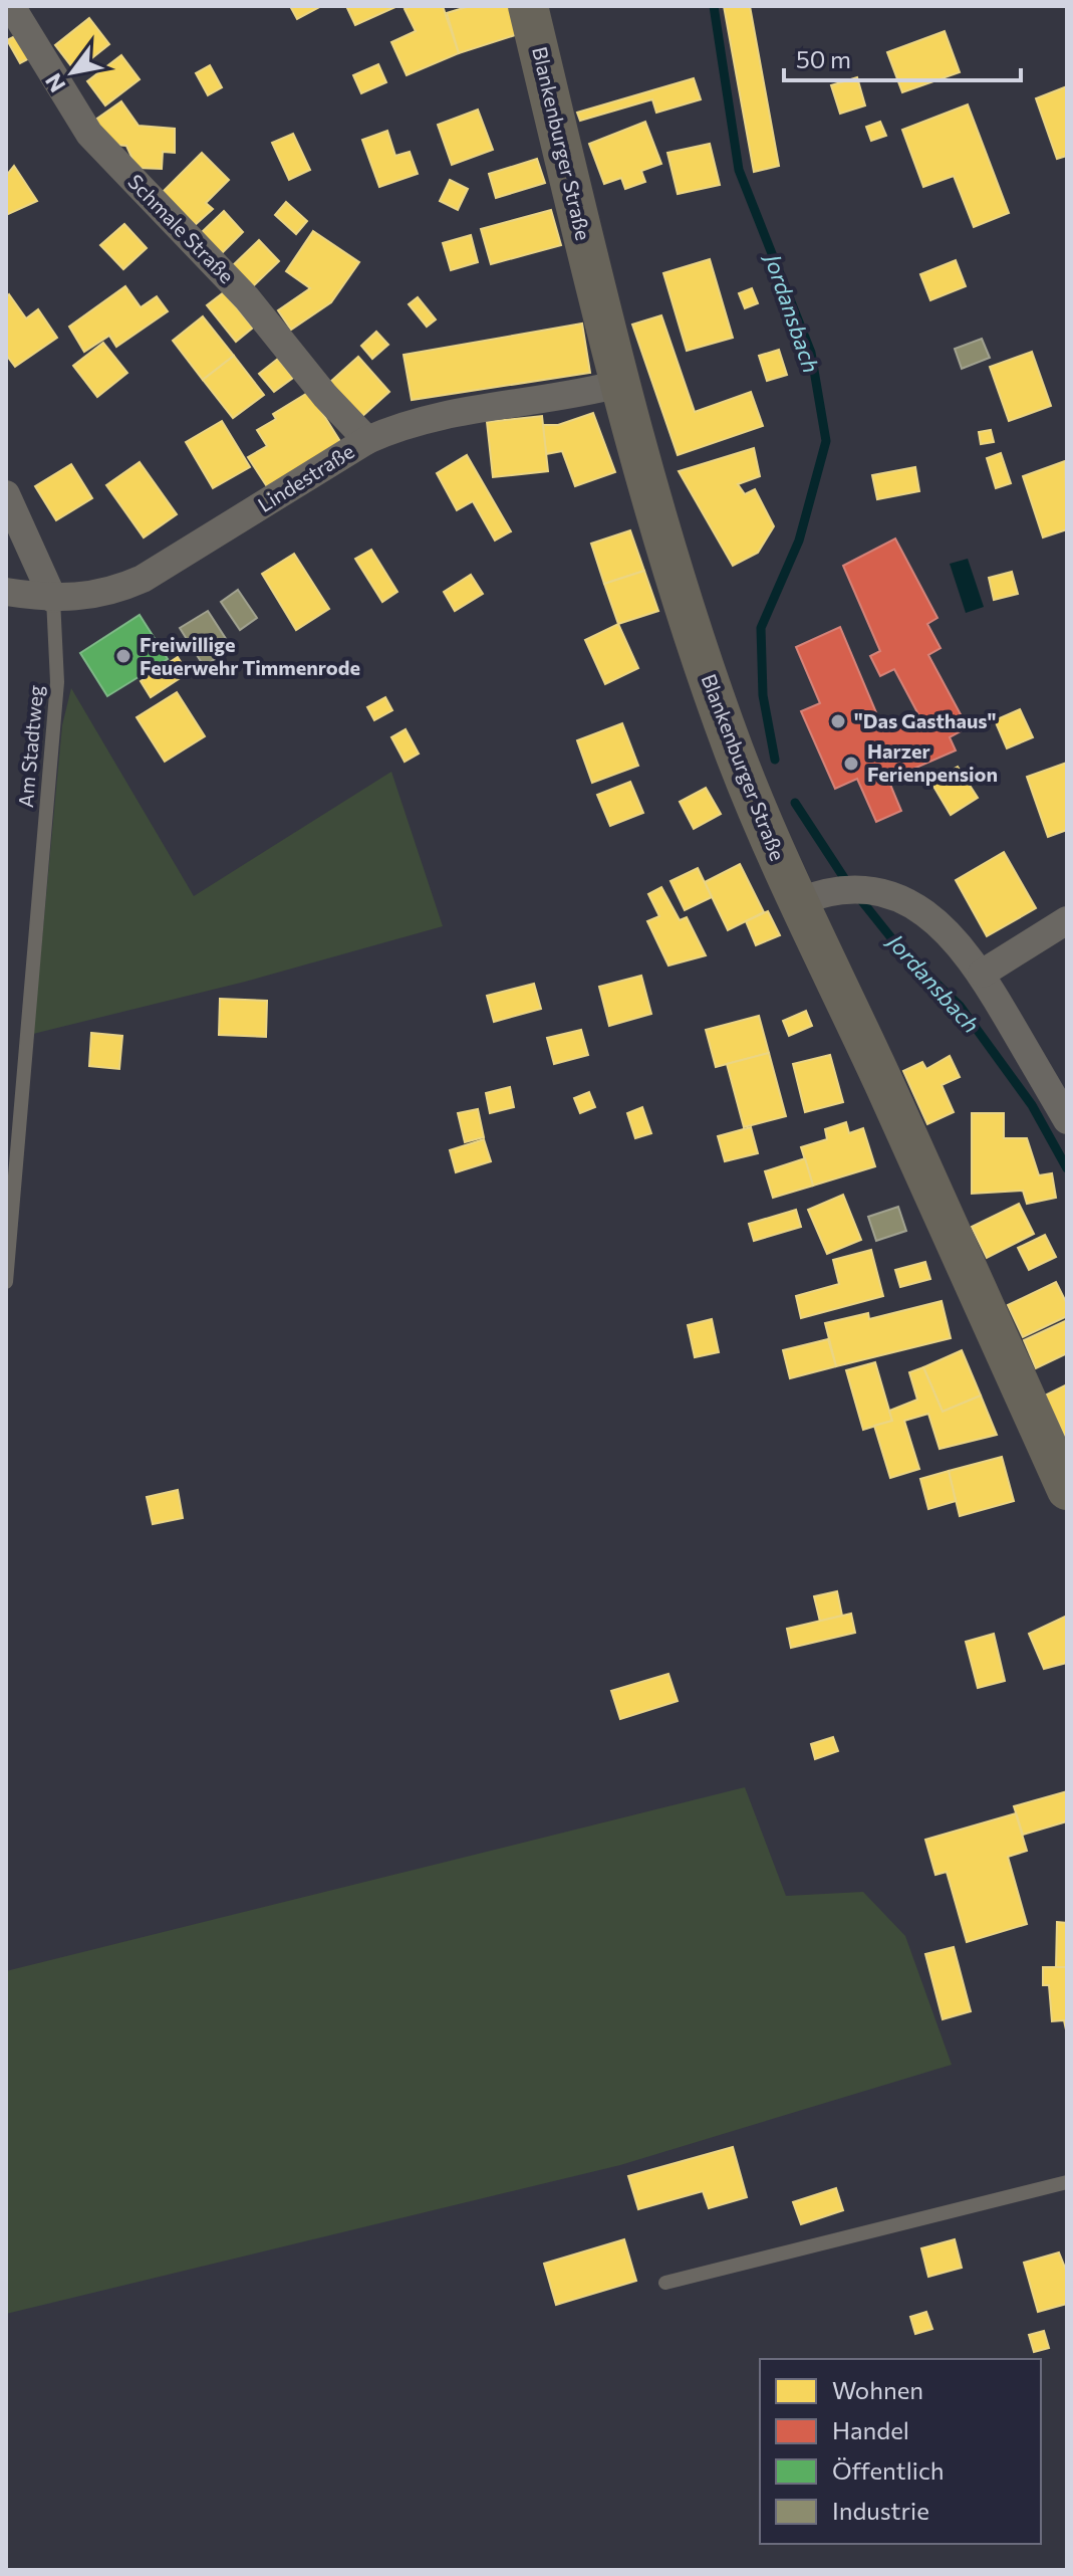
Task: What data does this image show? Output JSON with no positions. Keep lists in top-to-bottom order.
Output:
{
  "streets": {
    "main road": ["Blankenburger Straße"],
    "street": ["Schmale Straße", "Lindestraße"],
    "lane": ["Am Stadtweg"]
  },
  "crossings": [
    ["Blankenburger Straße", "Lindestraße"],
    ["Schmale Straße", "Lindestraße"],
    ["Lindestraße", "Am Stadtweg"]
  ],
  "water": ["Jordansbach"],
  "places": ["Freiwillige Feuerwehr Timmenrode", "\"Das Gasthaus\"", "Harzer Ferienpension"],
  "legend": [
    "Wohnen",
    "Handel",
    "Öffentlich",
    "Industrie"
  ],
  "scale_bar": "50 m",
  "north": "bottom left"
}
